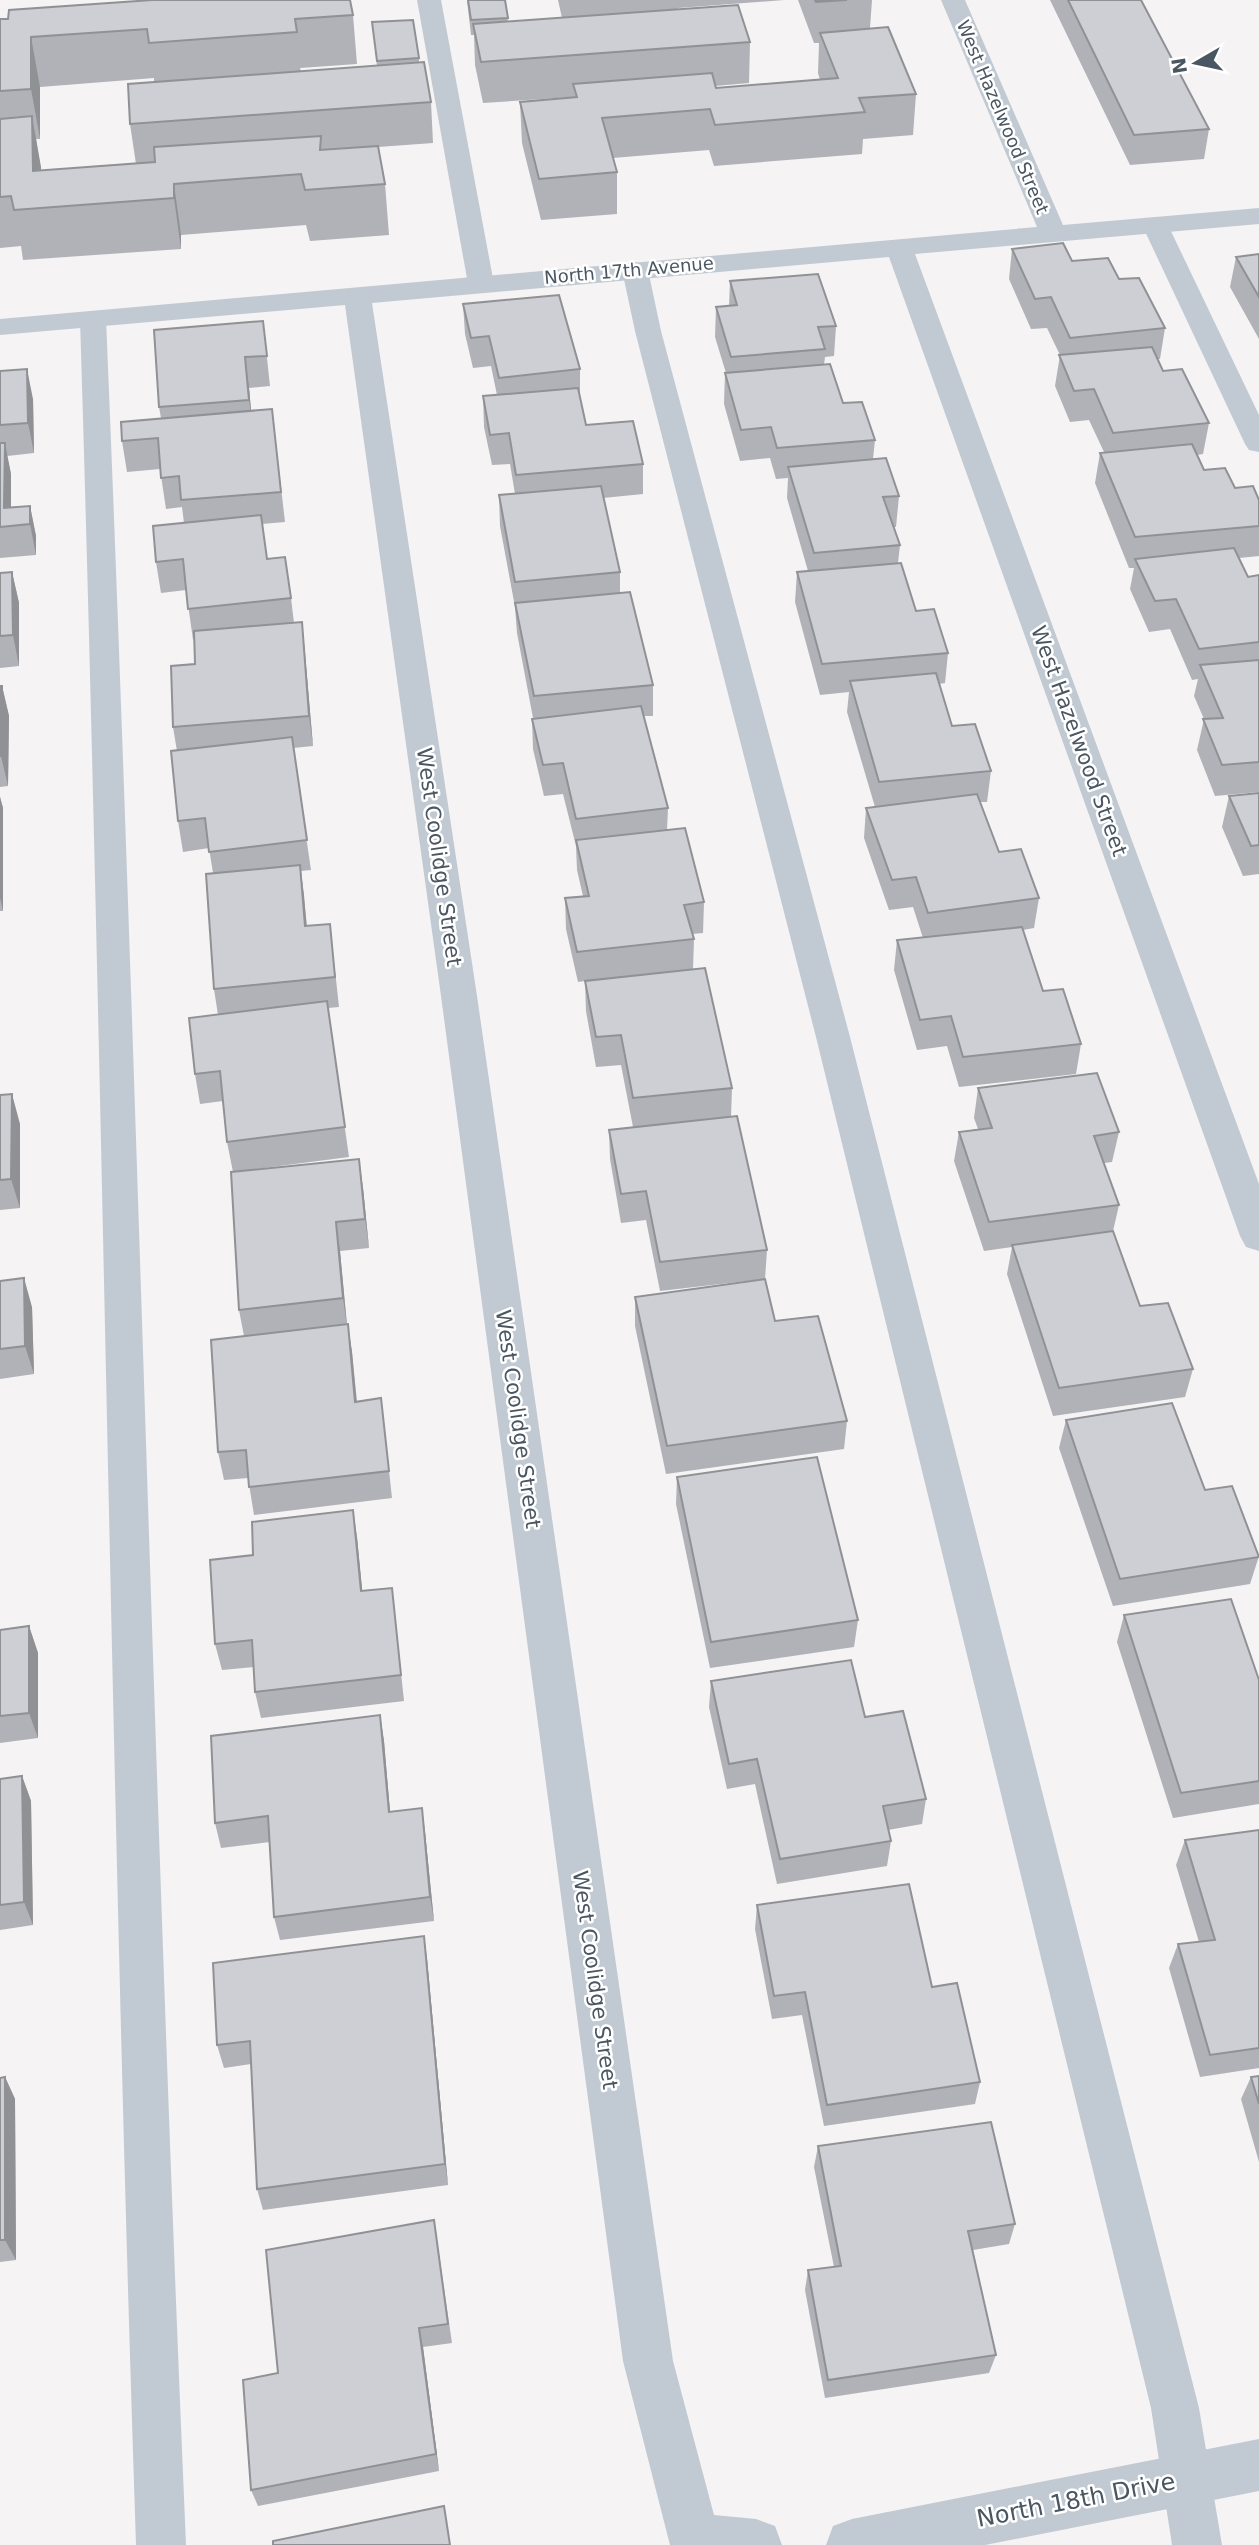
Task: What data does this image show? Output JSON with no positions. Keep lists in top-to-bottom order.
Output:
{
  "streets": {
    "street": [
      "West Hazelwood Street",
      "North 17th Avenue",
      "West Coolidge Street",
      "North 18th Drive"
    ]
  },
  "crossings": [
    ["West Hazelwood Street", "North 17th Avenue"],
    ["North 17th Avenue", "West Coolidge Street"]
  ],
  "north": "left"
}
